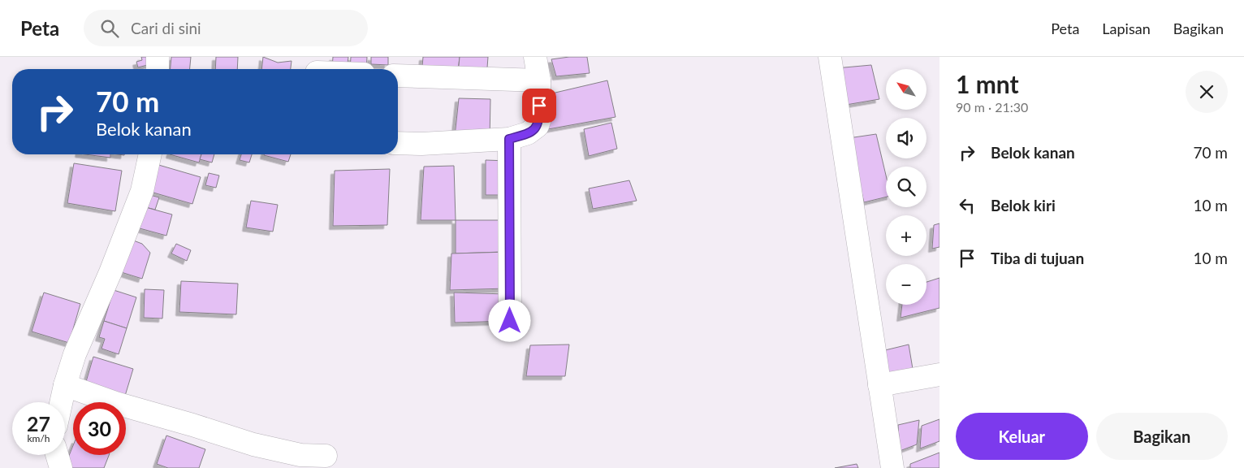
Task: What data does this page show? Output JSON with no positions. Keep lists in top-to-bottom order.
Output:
{
  "north": "top left",
  "page": {
    "header": "Peta",
    "search": "Cari di sini",
    "nav": ["Peta", "Lapisan", "Bagikan"],
    "heading": ["1 mnt", "90 m · 21:30"],
    "map_buttons": ["+", "−"],
    "turn": ["70 m", "Belok kanan"],
    "list": [
      {
        "name": "Belok kanan",
        "value": "70 m"
      },
      {
        "name": "Belok kiri",
        "value": "10 m"
      },
      {
        "name": "Tiba di tujuan",
        "value": "10 m"
      }
    ],
    "speed": "27 km/h",
    "limit": "30",
    "buttons": ["Keluar", "Bagikan"]
  }
}
